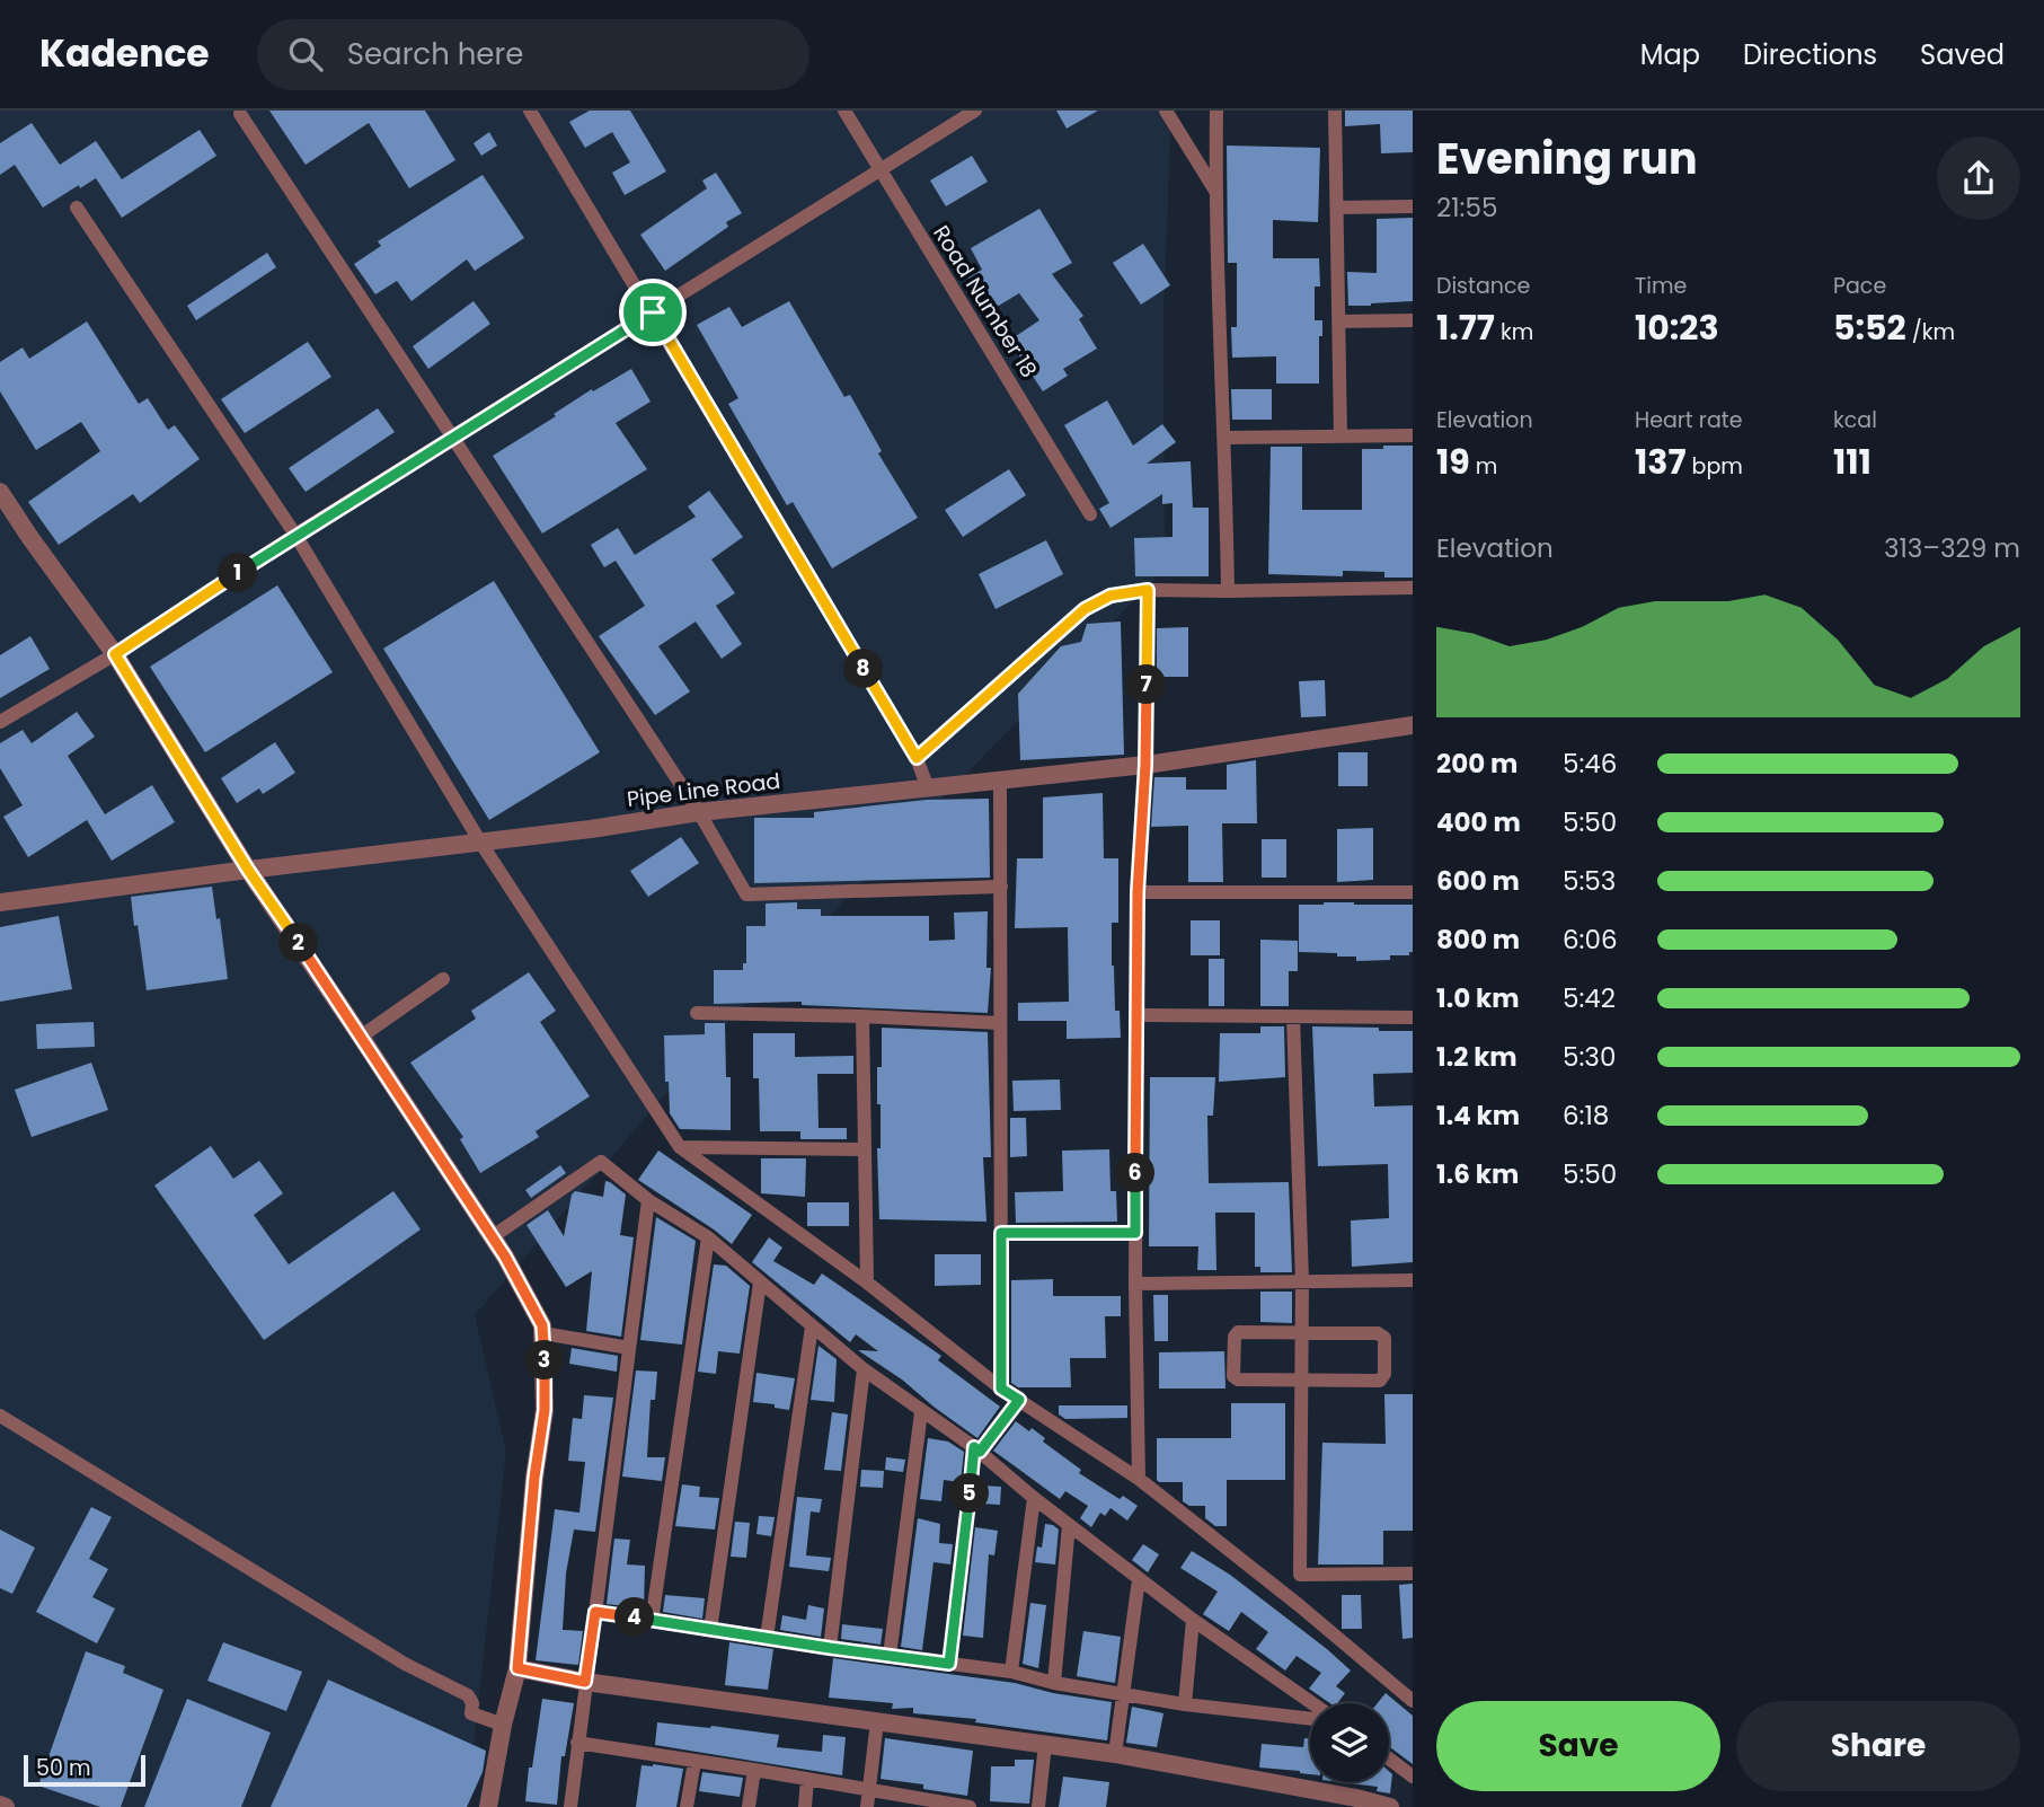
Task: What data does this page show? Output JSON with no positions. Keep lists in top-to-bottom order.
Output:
{
  "streets": {
    "street": ["Road Number 18", "Pipe Line Road"]
  },
  "scale_bar": "50 m",
  "page": {
    "header": "Kadence",
    "search": "Search here",
    "nav": ["Map", "Directions", "Saved"],
    "heading": ["Evening run", "21:55"],
    "stats": [
      ["Distance", "1.77 km"],
      ["Time", "10:23"],
      ["Pace", "5:52 /km"],
      ["Elevation", "19 m"],
      ["Heart rate", "137 bpm"],
      ["kcal", "111"]
    ],
    "chart": ["Elevation", "313–329 m"],
    "pins": [
      "1",
      "8",
      "7",
      "2",
      "6",
      "3",
      "5",
      "4"
    ],
    "list": [
      {
        "name": "200 m",
        "note": "5:46"
      },
      {
        "name": "400 m",
        "note": "5:50"
      },
      {
        "name": "600 m",
        "note": "5:53"
      },
      {
        "name": "800 m",
        "note": "6:06"
      },
      {
        "name": "1.0 km",
        "note": "5:42"
      },
      {
        "name": "1.2 km",
        "note": "5:30"
      },
      {
        "name": "1.4 km",
        "note": "6:18"
      },
      {
        "name": "1.6 km",
        "note": "5:50"
      }
    ],
    "buttons": ["Save", "Share"],
    "scale": "50 m"
  }
}
